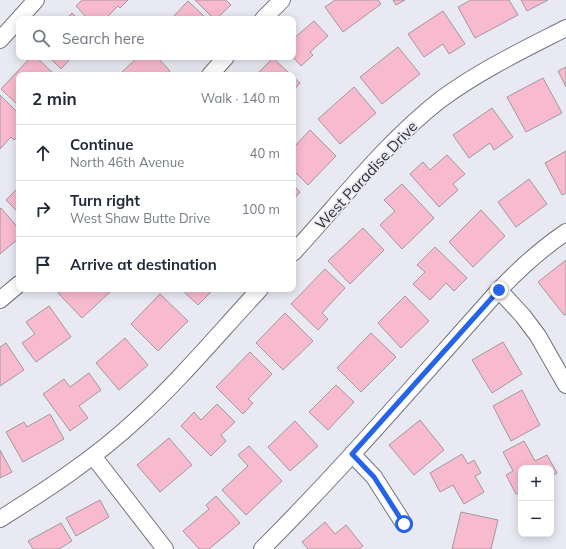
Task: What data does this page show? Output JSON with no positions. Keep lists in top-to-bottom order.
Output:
{
  "streets": {
    "street": ["West Paradise Drive"]
  },
  "page": {
    "search": "Search here",
    "heading": ["2 min", "Walk · 140 m"],
    "list": [
      ["Continue", "North 46th Avenue", "40 m"],
      ["Turn right", "West Shaw Butte Drive", "100 m"],
      "Arrive at destination"
    ],
    "map_buttons": ["+", "−"]
  }
}
